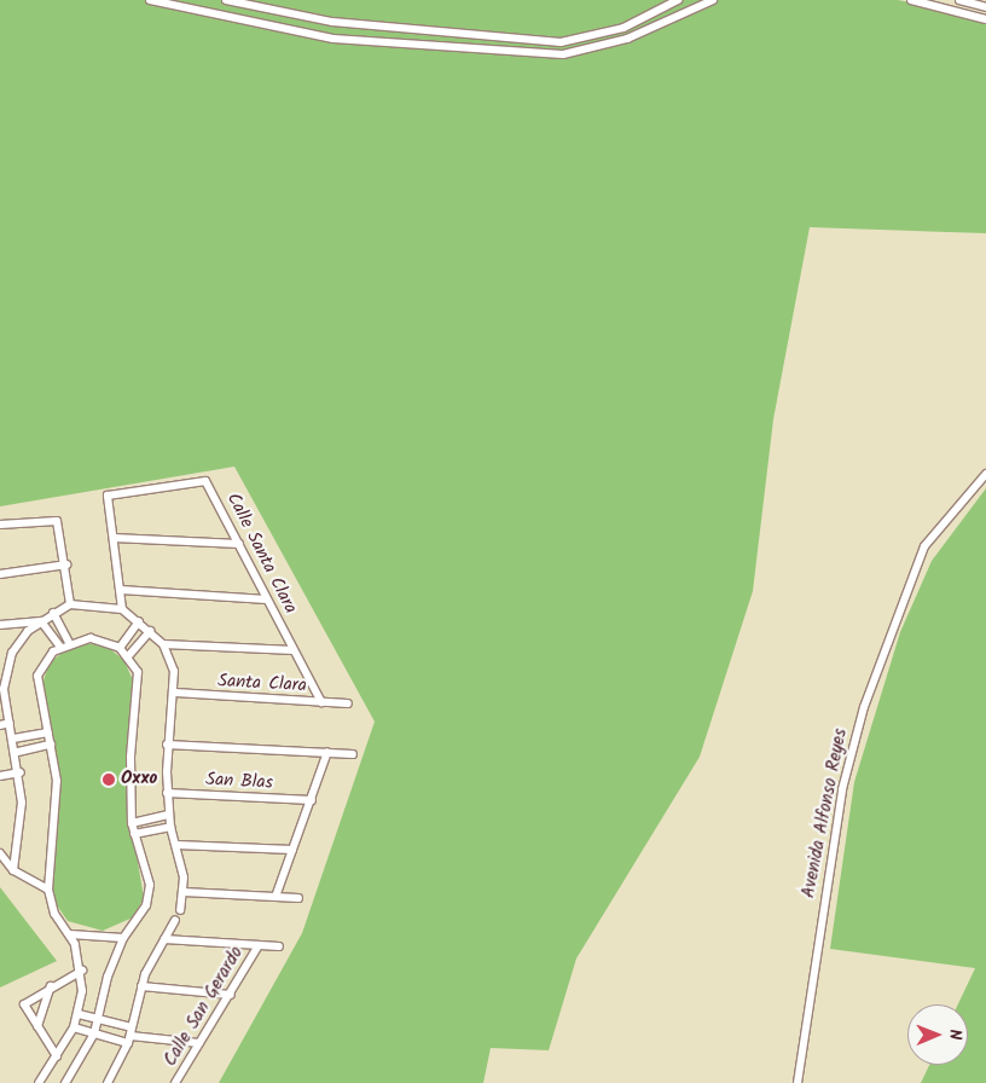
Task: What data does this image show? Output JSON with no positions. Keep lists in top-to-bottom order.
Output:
{
  "streets": {
    "street": [
      "Calle Santa Clara",
      "Santa Clara",
      "San Blas",
      "Avenida Alfonso Reyes",
      "Calle San Gerardo"
    ]
  },
  "crossings": [
    ["Calle Santa Clara", "Santa Clara"]
  ],
  "places": ["Oxxo"],
  "north": "right"
}
